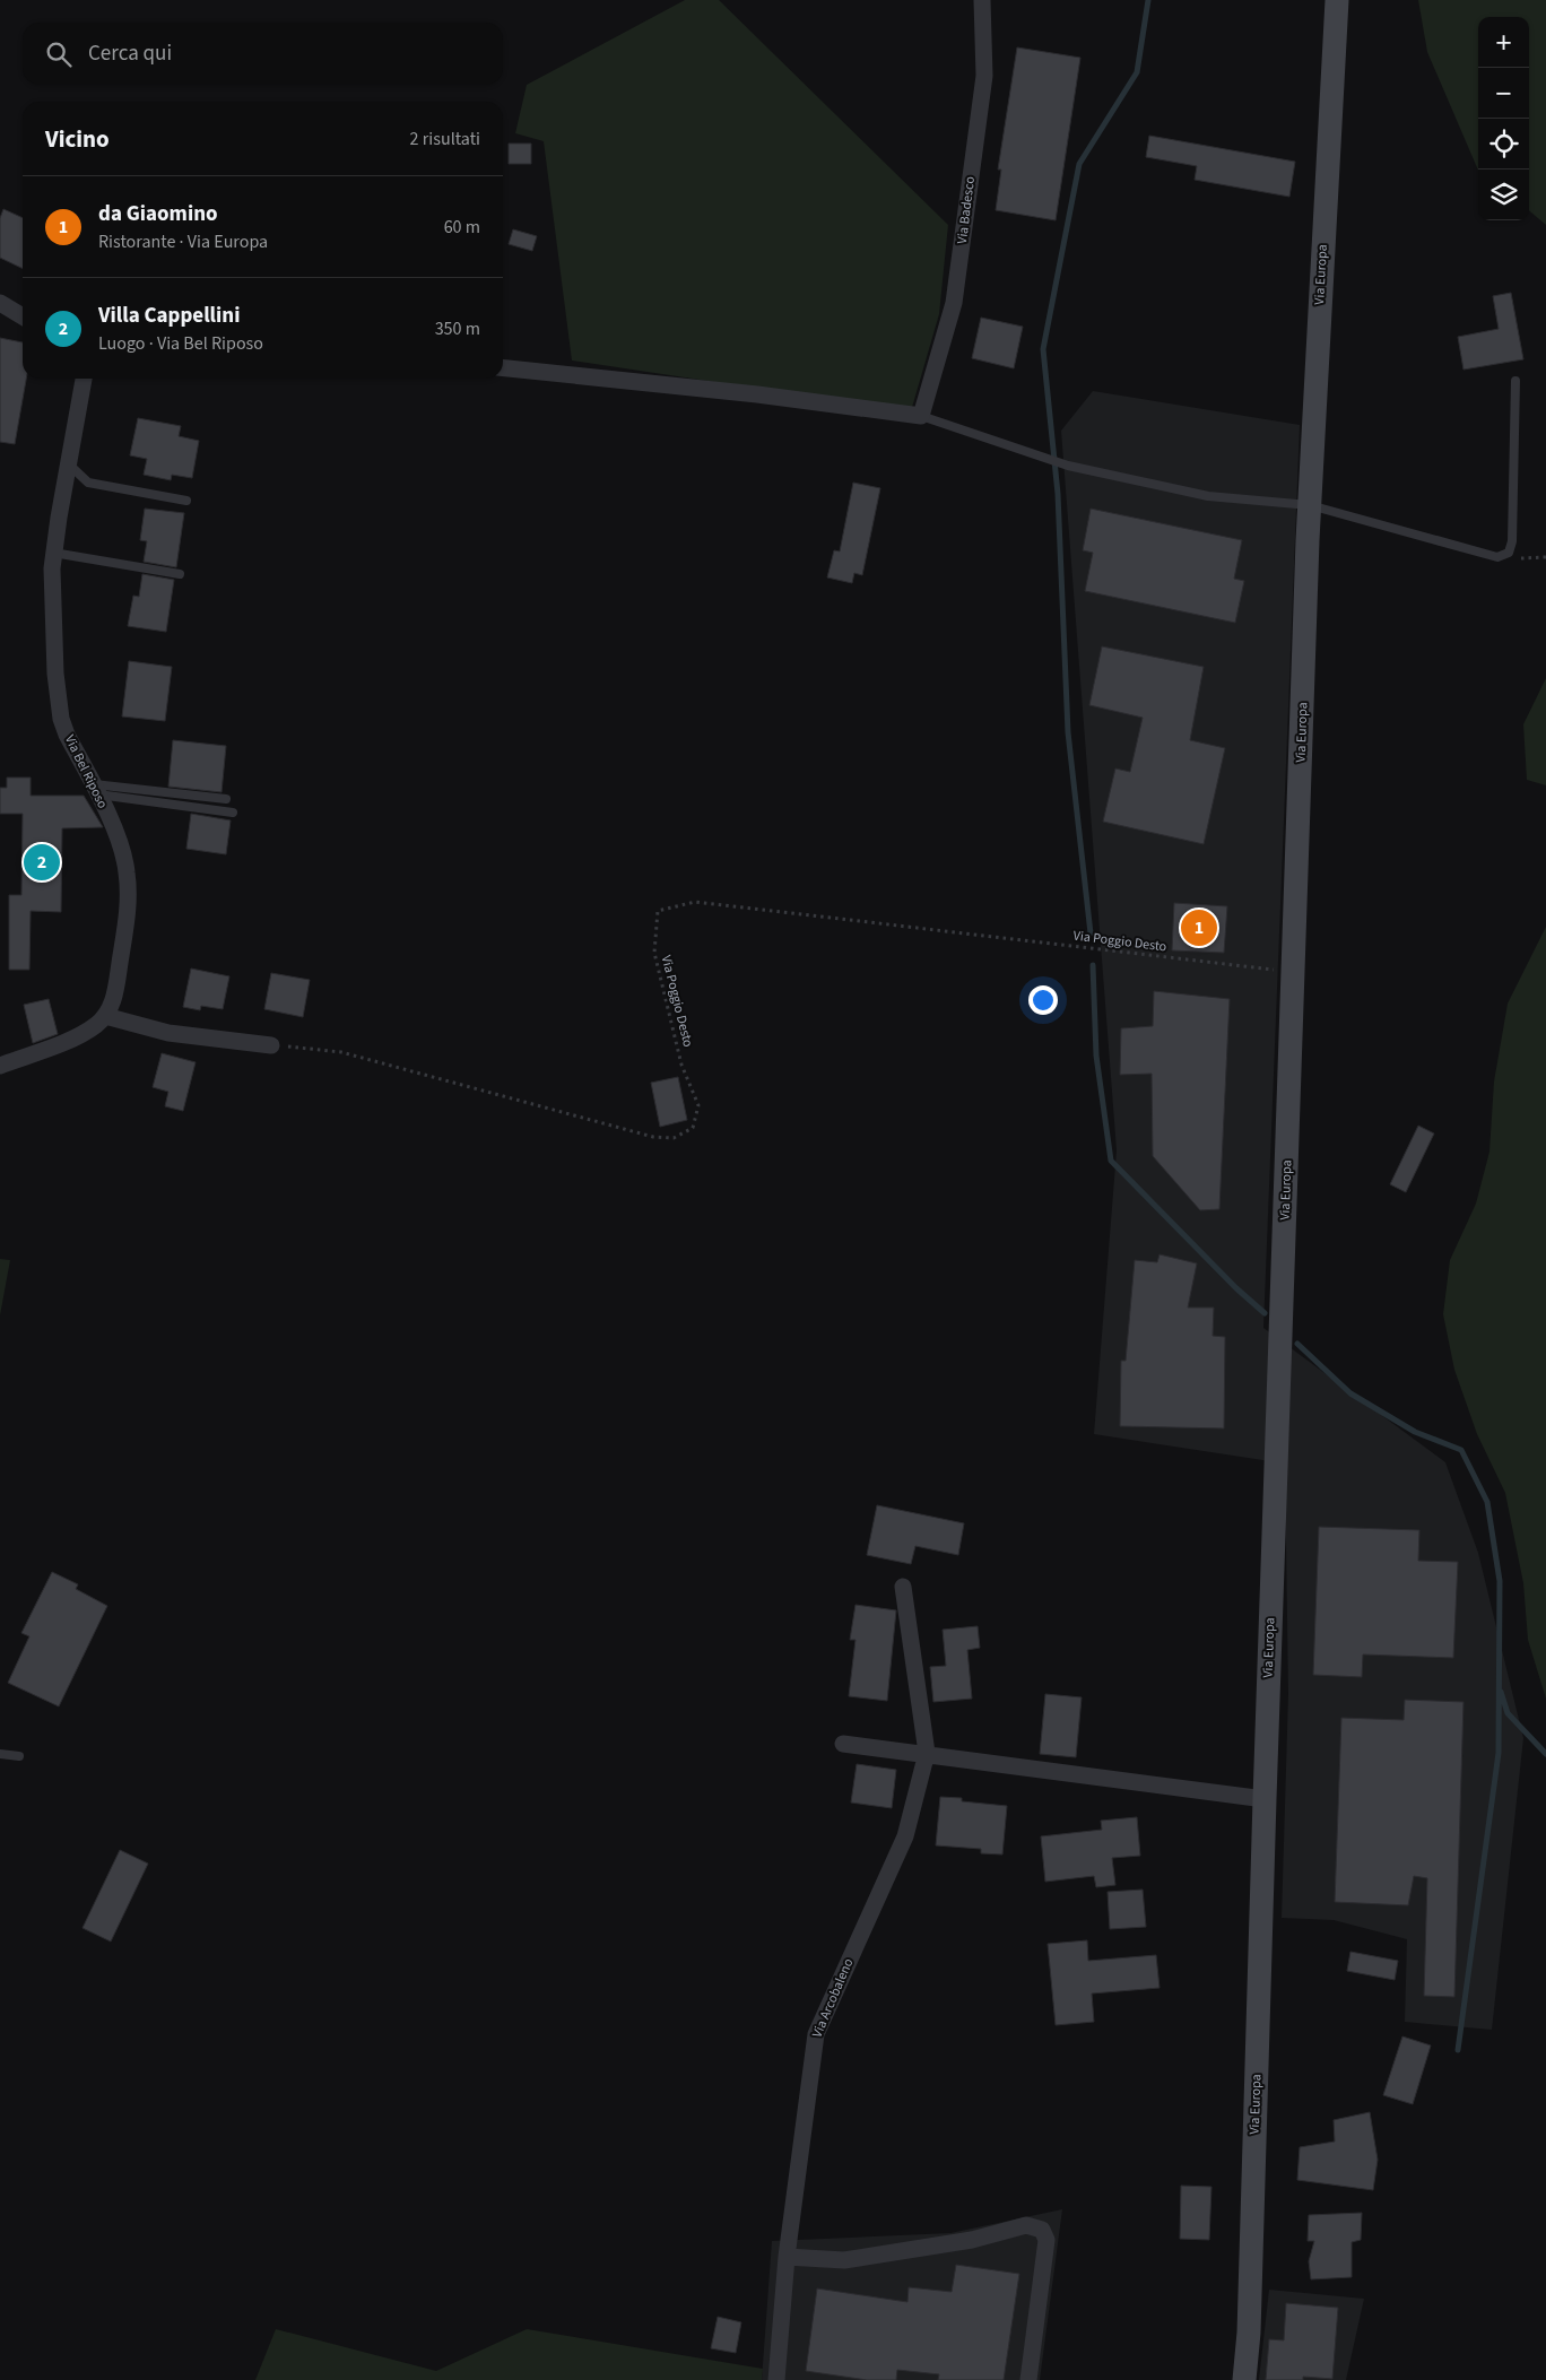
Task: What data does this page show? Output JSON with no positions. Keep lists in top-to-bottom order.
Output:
{
  "streets": {
    "main road": ["Via Europa"],
    "street": ["Via Badesco", "Via Bel Riposo", "Via Arcobaleno"],
    "path": ["Via Poggio Desto"]
  },
  "crossings": [
    ["Via Europa", "Via Poggio Desto"]
  ],
  "page": {
    "map_buttons": ["+", "−"],
    "search": "Cerca qui",
    "heading": ["Vicino", "2 risultati"],
    "list": [
      {
        "mark": "1",
        "name": "da Giaomino",
        "note": "Ristorante · Via Europa",
        "value": "60 m"
      },
      {
        "mark": "2",
        "name": "Villa Cappellini",
        "note": "Luogo · Via Bel Riposo",
        "value": "350 m"
      }
    ],
    "pins": ["2", "1"]
  }
}
